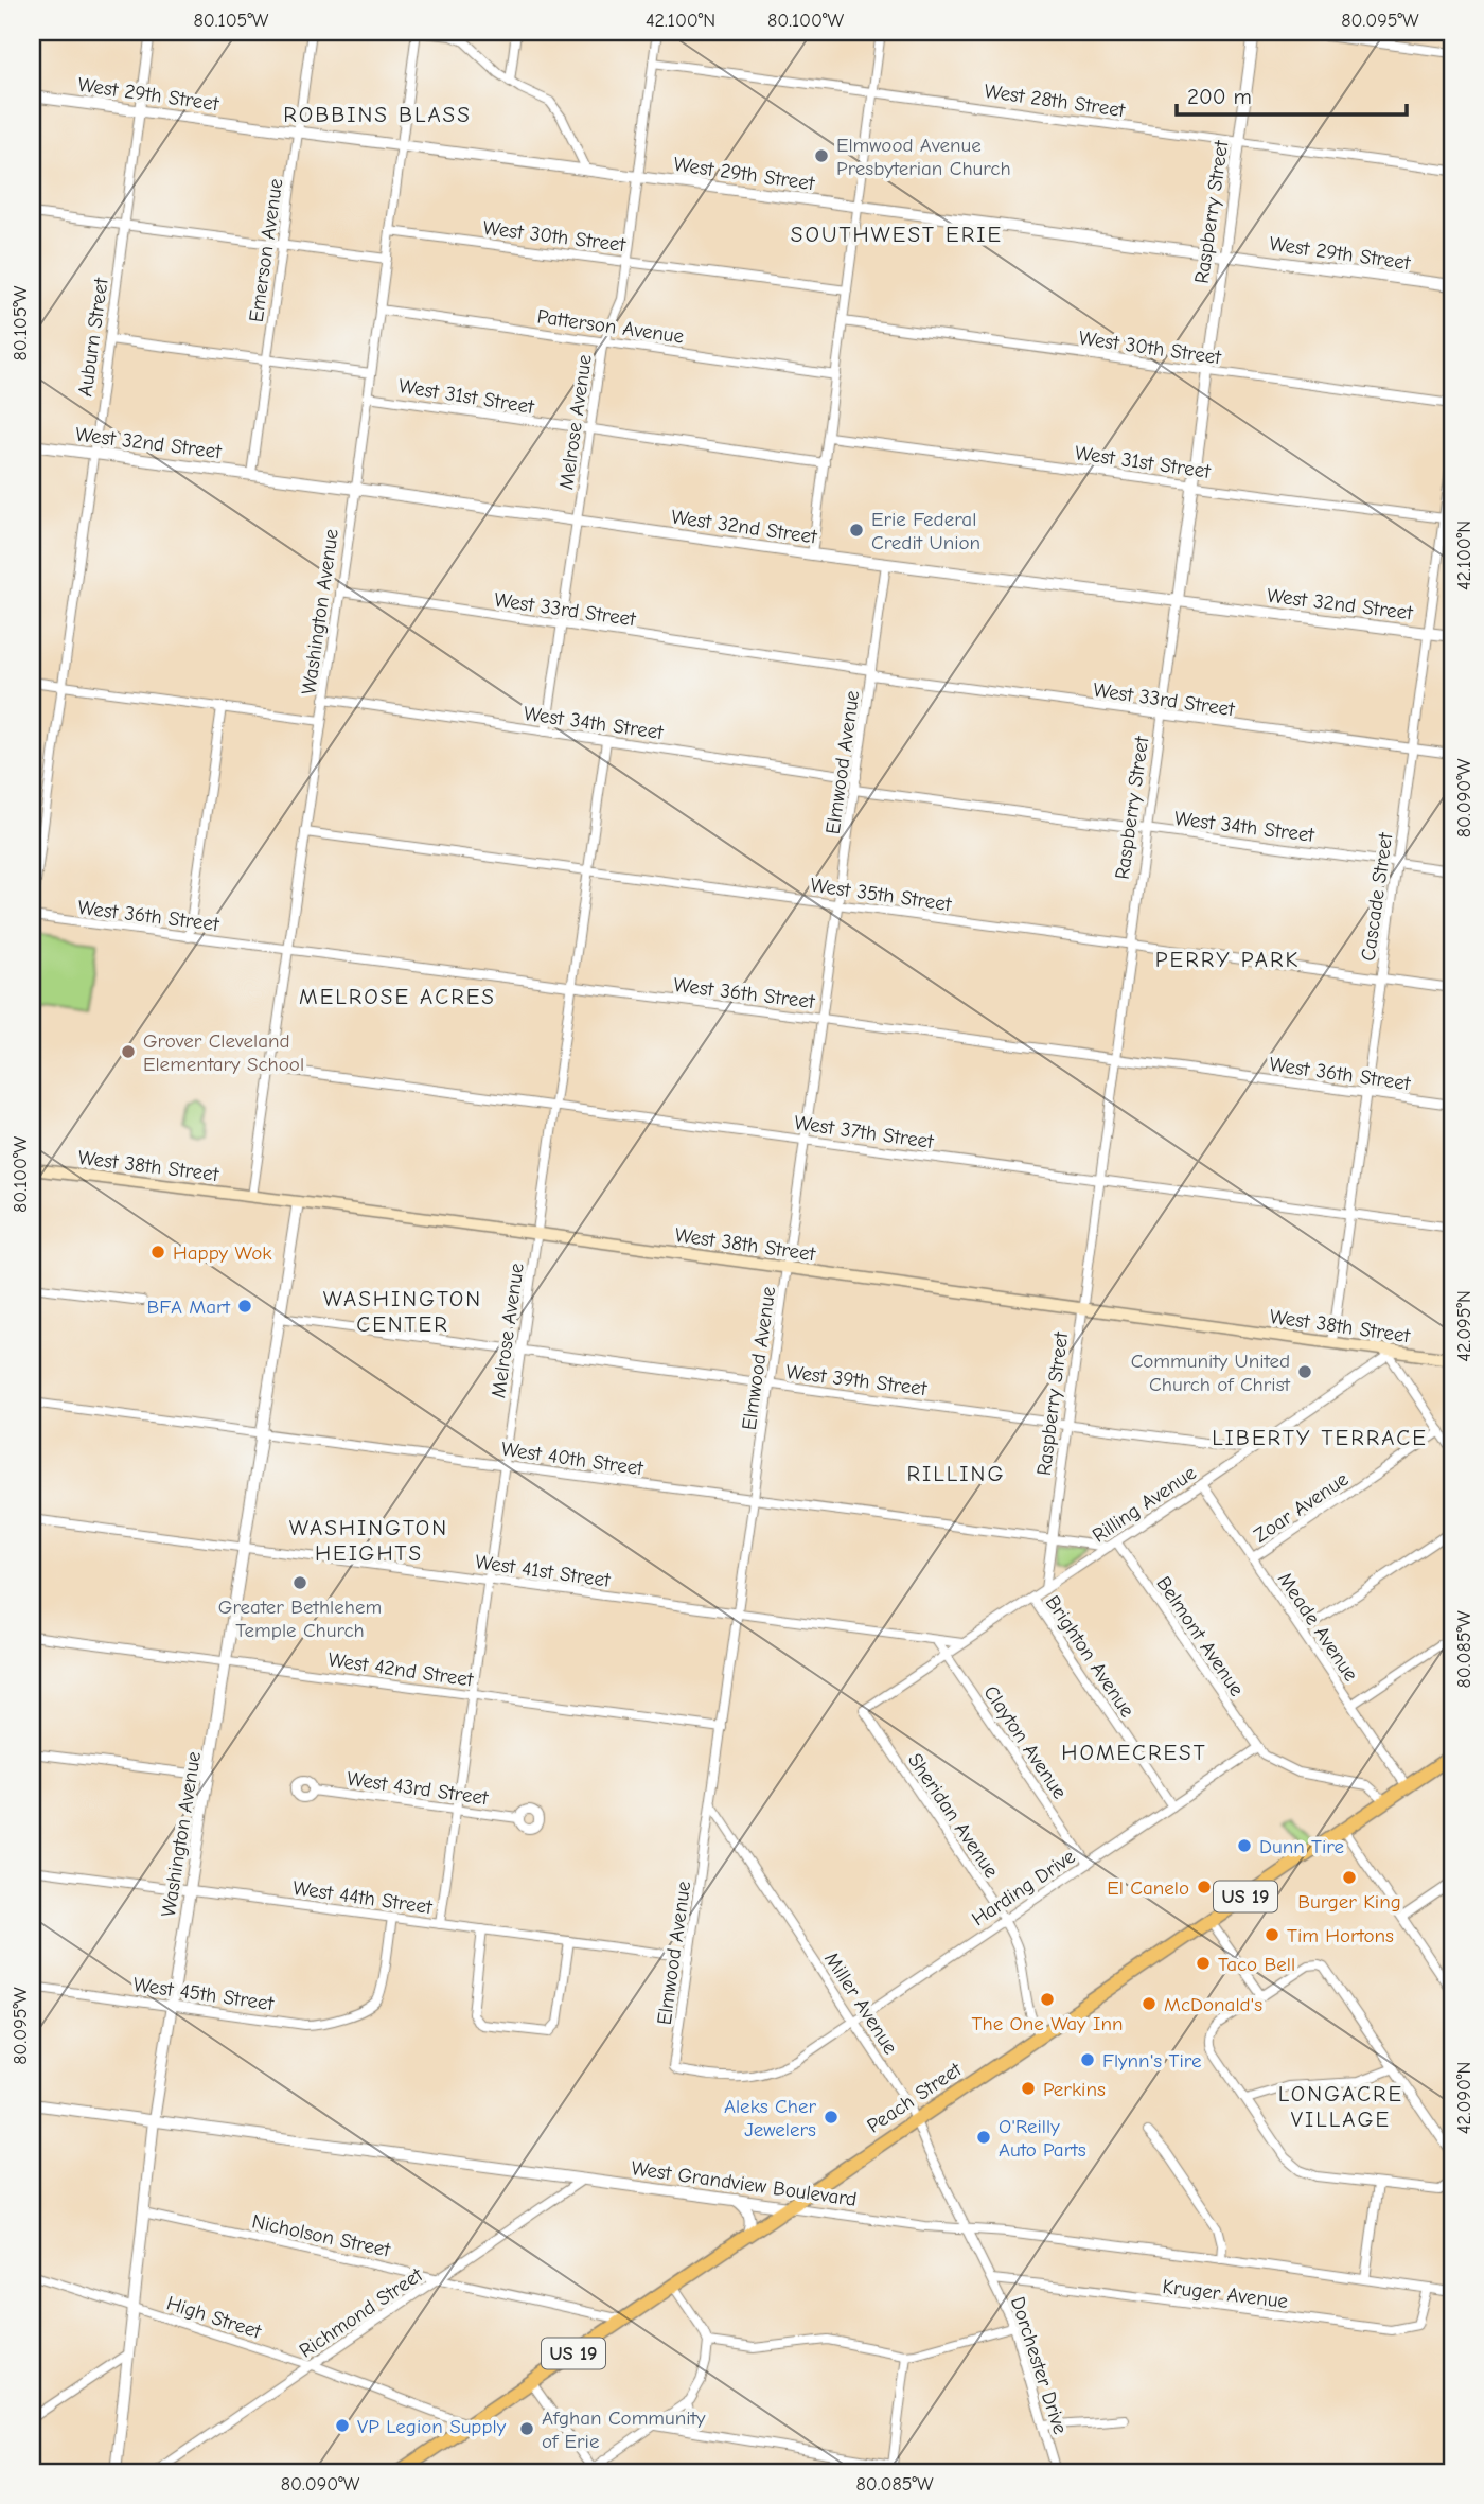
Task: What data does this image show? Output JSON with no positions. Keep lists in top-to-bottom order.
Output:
{
  "streets": {
    "main road": ["West 38th Street", "US 19", "Peach Street"],
    "street": [
      "West 29th Street",
      "West 28th Street",
      "Raspberry Street",
      "West 30th Street",
      "Emerson Avenue",
      "Patterson Avenue",
      "Auburn Street",
      "West 31st Street",
      "Melrose Avenue",
      "West 32nd Street",
      "West 33rd Street",
      "Washington Avenue",
      "West 34th Street",
      "Elmwood Avenue",
      "West 35th Street",
      "Cascade Street",
      "West 36th Street",
      "West 37th Street",
      "West 39th Street",
      "West 40th Street",
      "Rilling Avenue",
      "Zoar Avenue",
      "West 41st Street",
      "Meade Avenue",
      "Belmont Avenue",
      "Brighton Avenue",
      "West 42nd Street",
      "Clayton Avenue",
      "West 43rd Street",
      "Sheridan Avenue",
      "Harding Drive",
      "West 44th Street",
      "West 45th Street",
      "Miller Avenue",
      "West Grandview Boulevard",
      "Nicholson Street",
      "Kruger Avenue",
      "Richmond Street",
      "High Street",
      "Dorchester Drive"
    ]
  },
  "crossings": [
    ["West 29th Street", "Raspberry Street"],
    ["West 29th Street", "Emerson Avenue"],
    ["West 29th Street", "Auburn Street"],
    ["West 29th Street", "Melrose Avenue"],
    ["West 29th Street", "Washington Avenue"],
    ["West 28th Street", "Raspberry Street"],
    ["West 28th Street", "Melrose Avenue"],
    ["Raspberry Street", "West 30th Street"],
    ["Raspberry Street", "West 31st Street"],
    ["Raspberry Street", "West 32nd Street"],
    ["Raspberry Street", "West 33rd Street"],
    ["Raspberry Street", "West 34th Street"],
    ["Raspberry Street", "West 35th Street"],
    ["Raspberry Street", "West 36th Street"],
    ["Raspberry Street", "West 37th Street"],
    ["Raspberry Street", "West 38th Street"],
    ["Raspberry Street", "West 39th Street"],
    ["Raspberry Street", "West 40th Street"],
    ["Raspberry Street", "Rilling Avenue"],
    ["West 30th Street", "Melrose Avenue"],
    ["West 30th Street", "Washington Avenue"],
    ["Emerson Avenue", "West 31st Street"],
    ["Emerson Avenue", "West 32nd Street"],
    ["Patterson Avenue", "Melrose Avenue"],
    ["Patterson Avenue", "Washington Avenue"],
    ["Auburn Street", "West 31st Street"],
    ["Auburn Street", "West 32nd Street"],
    ["Auburn Street", "West 36th Street"],
    ["West 31st Street", "Melrose Avenue"],
    ["West 31st Street", "Washington Avenue"],
    ["West 31st Street", "Cascade Street"],
    ["Melrose Avenue", "West 32nd Street"],
    ["Melrose Avenue", "West 33rd Street"],
    ["Melrose Avenue", "West 34th Street"],
    ["Melrose Avenue", "West 35th Street"],
    ["Melrose Avenue", "West 36th Street"],
    ["Melrose Avenue", "West 37th Street"],
    ["Melrose Avenue", "West 38th Street"],
    ["Melrose Avenue", "West 39th Street"],
    ["Melrose Avenue", "West 40th Street"],
    ["Melrose Avenue", "West 41st Street"],
    ["Melrose Avenue", "West 42nd Street"],
    ["Melrose Avenue", "West 43rd Street"],
    ["Melrose Avenue", "West 44th Street"],
    ["West 32nd Street", "Washington Avenue"],
    ["West 32nd Street", "Elmwood Avenue"],
    ["West 32nd Street", "Cascade Street"],
    ["West 33rd Street", "Washington Avenue"],
    ["West 33rd Street", "Elmwood Avenue"],
    ["West 33rd Street", "Cascade Street"],
    ["Washington Avenue", "West 34th Street"],
    ["Washington Avenue", "West 35th Street"],
    ["Washington Avenue", "West 36th Street"],
    ["Washington Avenue", "West 37th Street"],
    ["Washington Avenue", "West 38th Street"],
    ["Washington Avenue", "West 39th Street"],
    ["Washington Avenue", "West 40th Street"],
    ["Washington Avenue", "West 41st Street"],
    ["Washington Avenue", "West 42nd Street"],
    ["Washington Avenue", "West 44th Street"],
    ["Washington Avenue", "West 45th Street"],
    ["Washington Avenue", "West Grandview Boulevard"],
    ["Washington Avenue", "Nicholson Street"],
    ["Washington Avenue", "High Street"],
    ["West 34th Street", "Elmwood Avenue"],
    ["West 34th Street", "Cascade Street"],
    ["Elmwood Avenue", "West 35th Street"],
    ["Elmwood Avenue", "West 36th Street"],
    ["Elmwood Avenue", "West 37th Street"],
    ["Elmwood Avenue", "West 38th Street"],
    ["Elmwood Avenue", "West 39th Street"],
    ["Elmwood Avenue", "West 40th Street"],
    ["Elmwood Avenue", "West 41st Street"],
    ["Elmwood Avenue", "West 42nd Street"],
    ["Elmwood Avenue", "Harding Drive"],
    ["Elmwood Avenue", "West 44th Street"],
    ["Elmwood Avenue", "Miller Avenue"],
    ["West 35th Street", "Cascade Street"],
    ["Cascade Street", "West 36th Street"],
    ["Cascade Street", "West 37th Street"],
    ["Cascade Street", "West 38th Street"],
    ["West 38th Street", "Rilling Avenue"],
    ["West 39th Street", "Rilling Avenue"],
    ["West 40th Street", "Rilling Avenue"],
    ["West 40th Street", "Belmont Avenue"],
    ["Rilling Avenue", "West 41st Street"],
    ["Rilling Avenue", "Meade Avenue"],
    ["Rilling Avenue", "Belmont Avenue"],
    ["Rilling Avenue", "Brighton Avenue"],
    ["Rilling Avenue", "Clayton Avenue"],
    ["Rilling Avenue", "Sheridan Avenue"],
    ["Zoar Avenue", "Meade Avenue"],
    ["West 41st Street", "Clayton Avenue"],
    ["Meade Avenue", "Peach Street"],
    ["Belmont Avenue", "Harding Drive"],
    ["Brighton Avenue", "Harding Drive"],
    ["Clayton Avenue", "Sheridan Avenue"],
    ["Clayton Avenue", "Harding Drive"],
    ["Sheridan Avenue", "Harding Drive"],
    ["Sheridan Avenue", "Peach Street"],
    ["Harding Drive", "Miller Avenue"],
    ["West 44th Street", "West 45th Street"],
    ["Miller Avenue", "Peach Street"],
    ["Miller Avenue", "West Grandview Boulevard"],
    ["Miller Avenue", "Dorchester Drive"],
    ["Peach Street", "West Grandview Boulevard"],
    ["Peach Street", "Nicholson Street"],
    ["Peach Street", "High Street"],
    ["West Grandview Boulevard", "Kruger Avenue"],
    ["West Grandview Boulevard", "Richmond Street"],
    ["West Grandview Boulevard", "Dorchester Drive"],
    ["Nicholson Street", "Richmond Street"],
    ["Kruger Avenue", "Dorchester Drive"],
    ["Richmond Street", "High Street"]
  ],
  "districts": [
    "ROBBINS BLASS",
    "SOUTHWEST ERIE",
    "PERRY PARK",
    "MELROSE ACRES",
    "WASHINGTON CENTER",
    "LIBERTY TERRACE",
    "RILLING",
    "WASHINGTON HEIGHTS",
    "HOMECREST",
    "LONGACRE VILLAGE"
  ],
  "places": [
    "Elmwood Avenue Presbyterian Church",
    "Erie Federal Credit Union",
    "Grover Cleveland Elementary School",
    "Happy Wok",
    "BFA Mart",
    "Community United Church of Christ",
    "Greater Bethlehem Temple Church",
    "Dunn Tire",
    "Burger King",
    "El Canelo",
    "Tim Hortons",
    "Taco Bell",
    "The One Way Inn",
    "McDonald's",
    "Flynn's Tire",
    "Perkins",
    "Aleks Cher Jewelers",
    "O'Reilly Auto Parts",
    "VP Legion Supply",
    "Afghan Community of Erie"
  ],
  "scale_bar": "200 m",
  "coordinates": [
    "80.105°W",
    "42.100°N",
    "80.100°W",
    "80.095°W",
    "80.090°W",
    "42.095°N",
    "80.085°W",
    "42.090°N"
  ]
}
